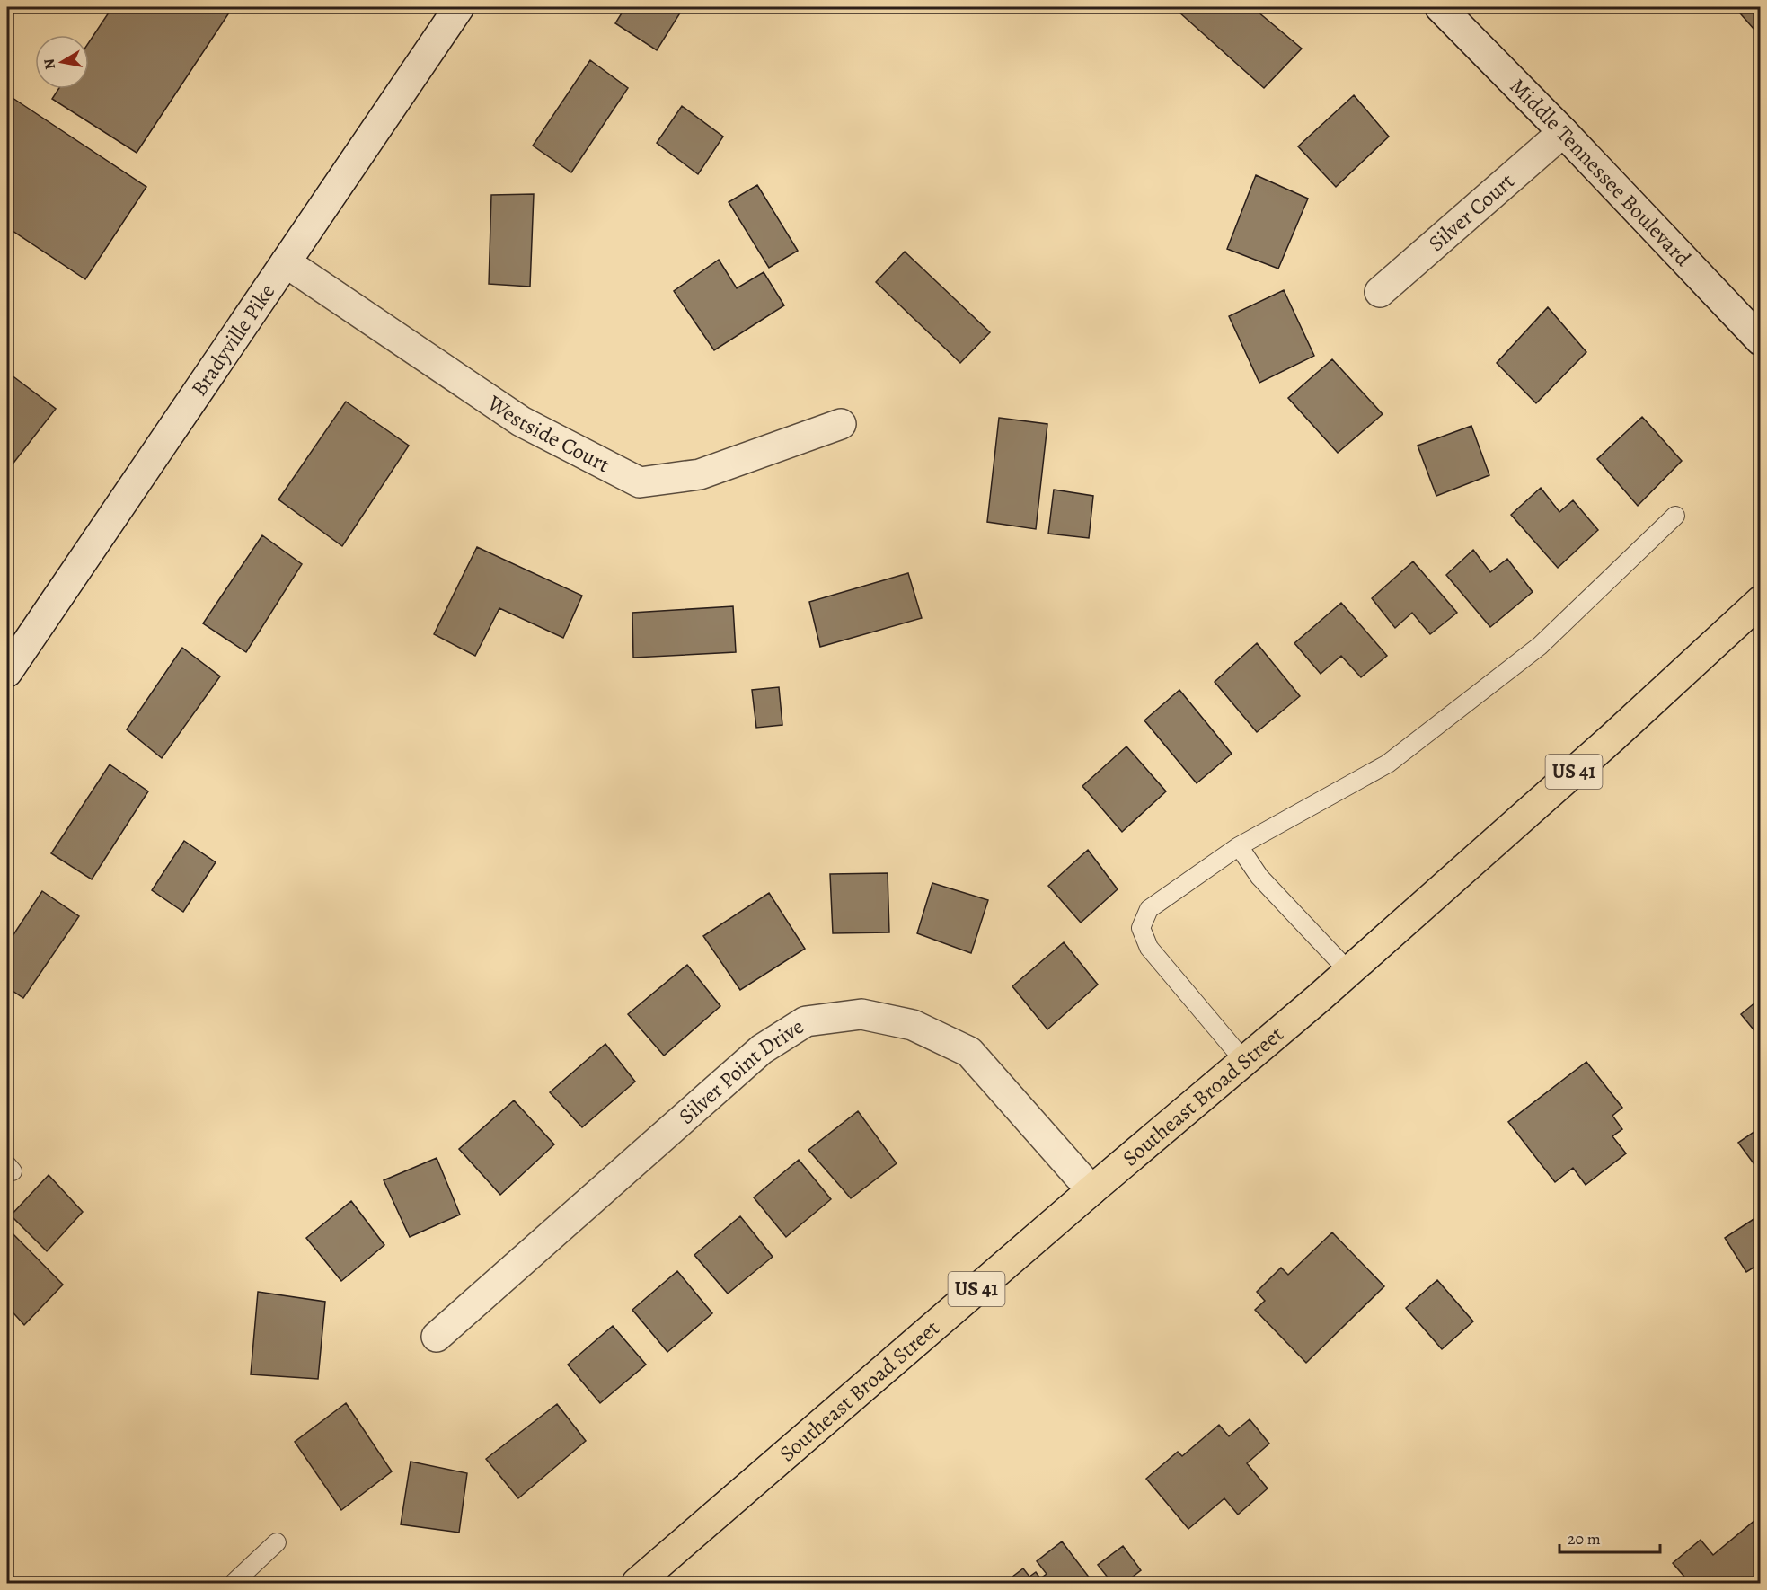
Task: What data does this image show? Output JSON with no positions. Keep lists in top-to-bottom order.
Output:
{
  "streets": {
    "main road": ["US 41", "Southeast Broad Street"],
    "street": [
      "Middle Tennessee Boulevard",
      "Silver Court",
      "Bradyville Pike",
      "Westside Court",
      "Silver Point Drive"
    ]
  },
  "crossings": [
    ["Middle Tennessee Boulevard", "Silver Court"],
    ["Bradyville Pike", "Westside Court"],
    ["Silver Point Drive", "Southeast Broad Street"]
  ],
  "scale_bar": "20 m",
  "north": "left"
}
